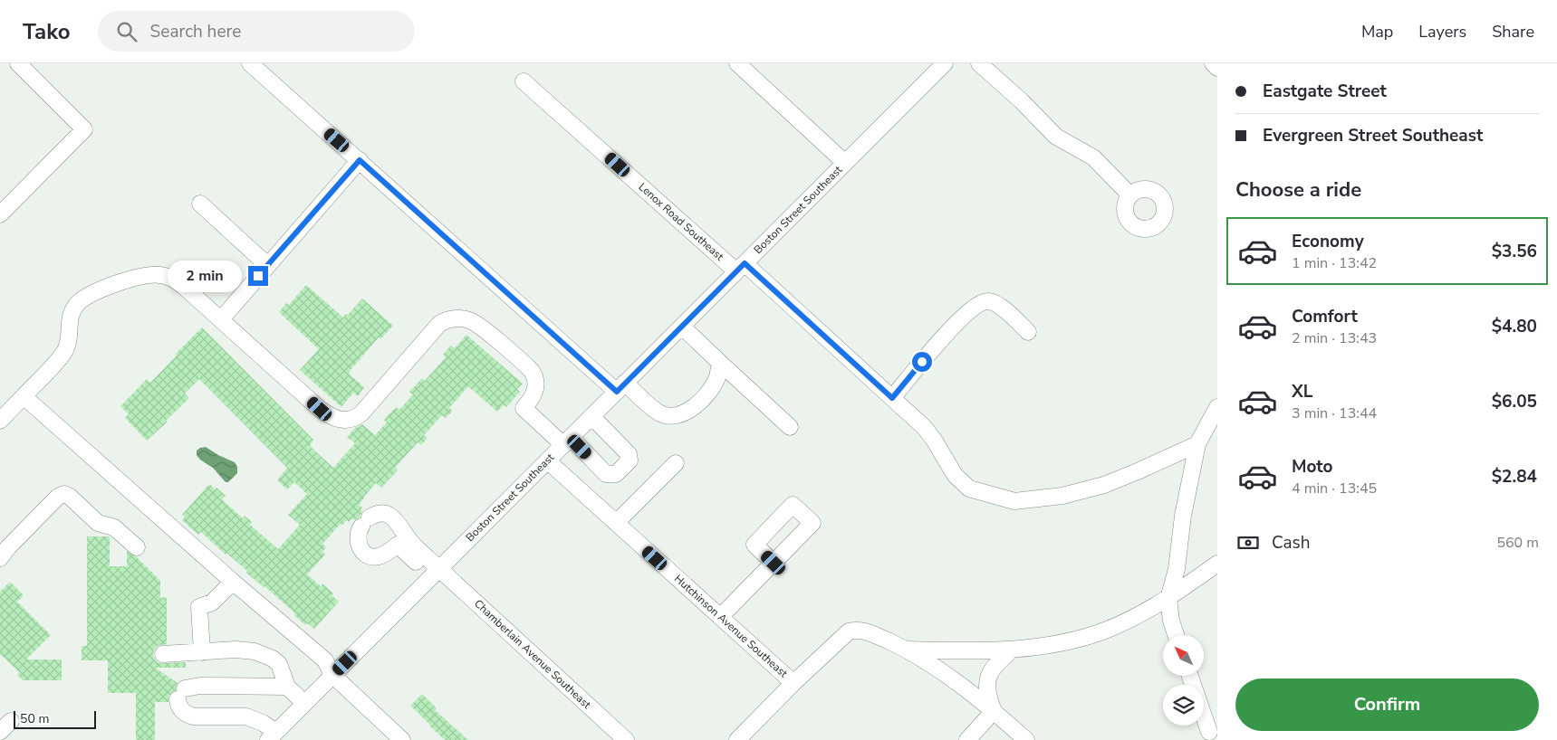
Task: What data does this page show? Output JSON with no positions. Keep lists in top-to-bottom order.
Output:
{
  "streets": {
    "street": [
      "Boston Street Southeast",
      "Lenox Road Southeast",
      "Hutchinson Avenue Southeast",
      "Chamberlain Avenue Southeast"
    ]
  },
  "crossings": [
    ["Boston Street Southeast", "Lenox Road Southeast"],
    ["Boston Street Southeast", "Hutchinson Avenue Southeast"],
    ["Boston Street Southeast", "Chamberlain Avenue Southeast"]
  ],
  "scale_bar": "50 m",
  "north": "top left",
  "page": {
    "header": "Tako",
    "search": "Search here",
    "nav": ["Map", "Layers", "Share"],
    "banner": ["Eastgate Street", "Evergreen Street Southeast"],
    "heading": "Choose a ride",
    "list": [
      {
        "name": "Economy",
        "note": "1 min · 13:42",
        "value": "$3.56"
      },
      {
        "name": "Comfort",
        "note": "2 min · 13:43",
        "value": "$4.80"
      },
      {
        "name": "XL",
        "note": "3 min · 13:44",
        "value": "$6.05"
      },
      {
        "name": "Moto",
        "note": "4 min · 13:45",
        "value": "$2.84"
      }
    ],
    "bubble": "2 min",
    "pay": ["Cash", "560 m"],
    "buttons": "Confirm",
    "scale": "50 m"
  }
}
